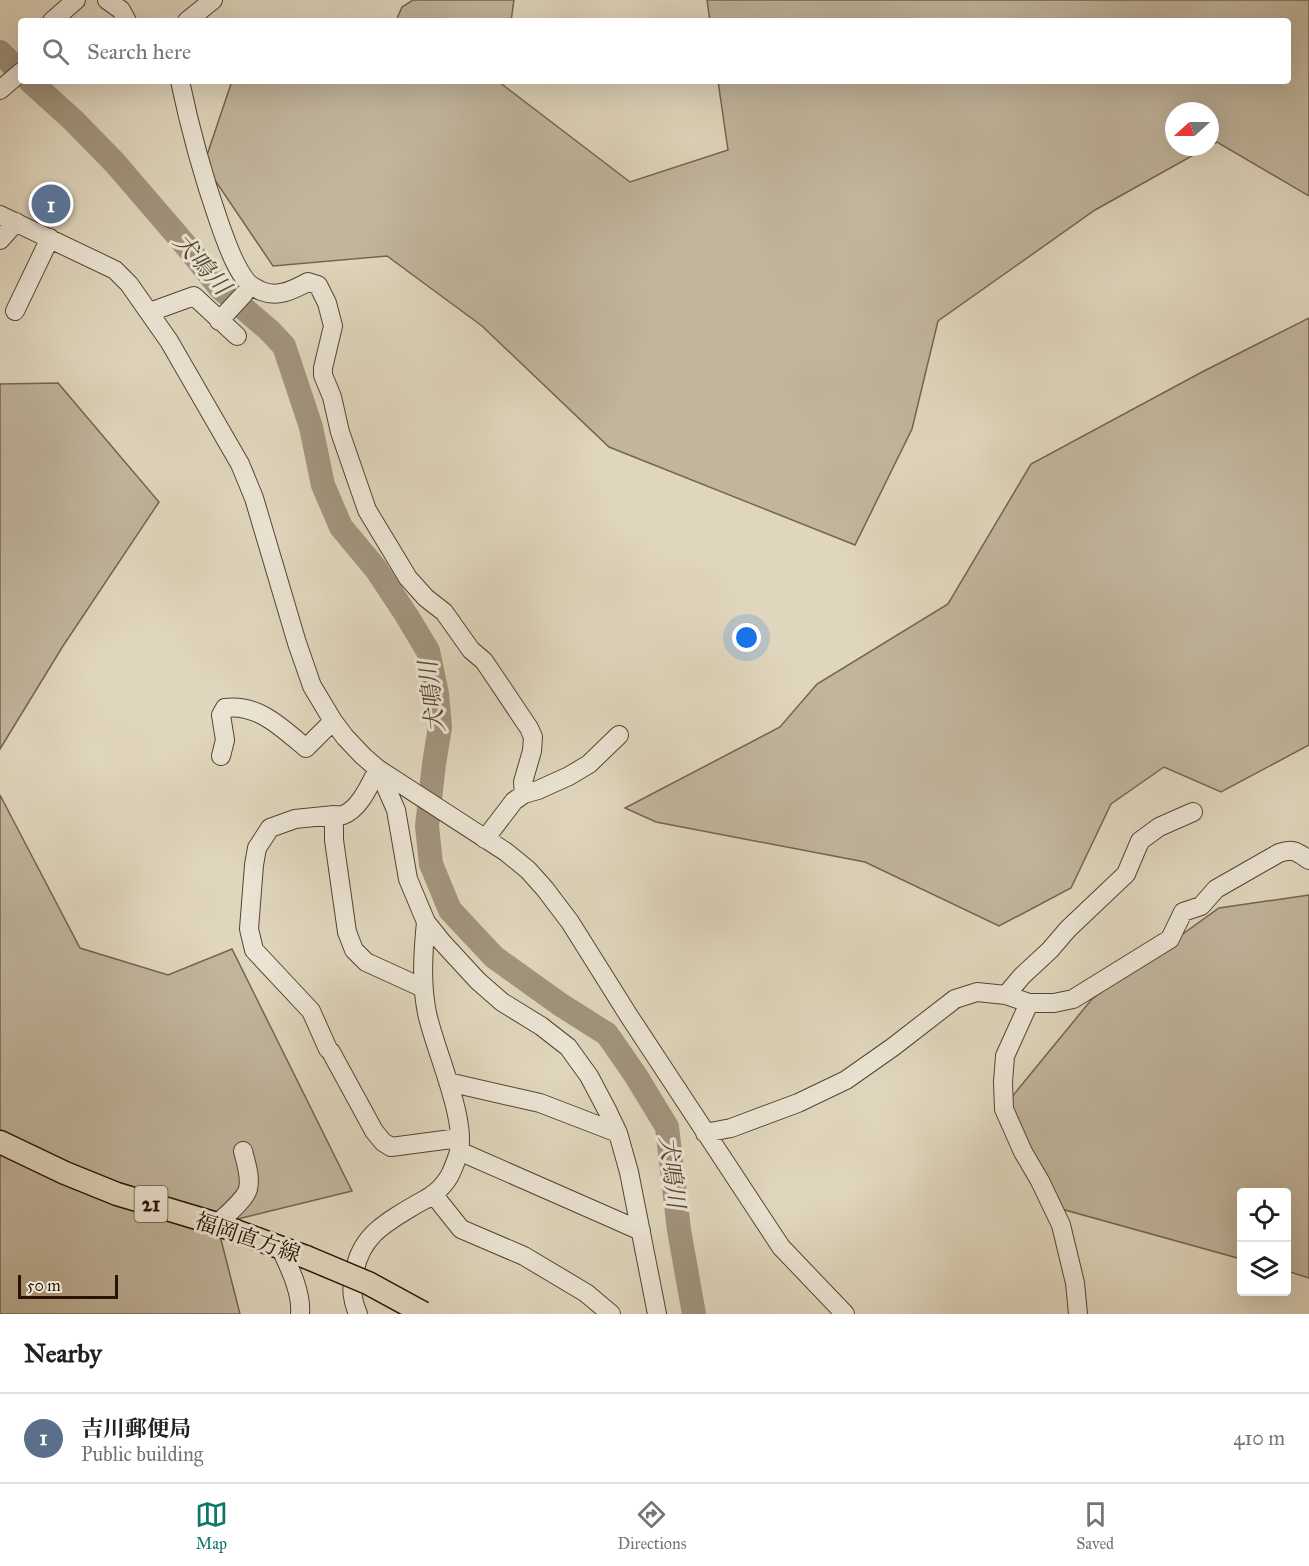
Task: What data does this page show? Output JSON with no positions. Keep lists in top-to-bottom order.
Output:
{
  "streets": {
    "main road": ["21", "福岡直方線"]
  },
  "water": ["犬鳴川"],
  "scale_bar": "50 m",
  "north": "left",
  "page": {
    "search": "Search here",
    "pins": "1",
    "scale": "50 m",
    "heading": "Nearby",
    "list": [
      {
        "mark": "1",
        "name": "吉川郵便局",
        "note": "Public building",
        "value": "410 m"
      }
    ],
    "nav": ["Map", "Directions", "Saved"]
  }
}
